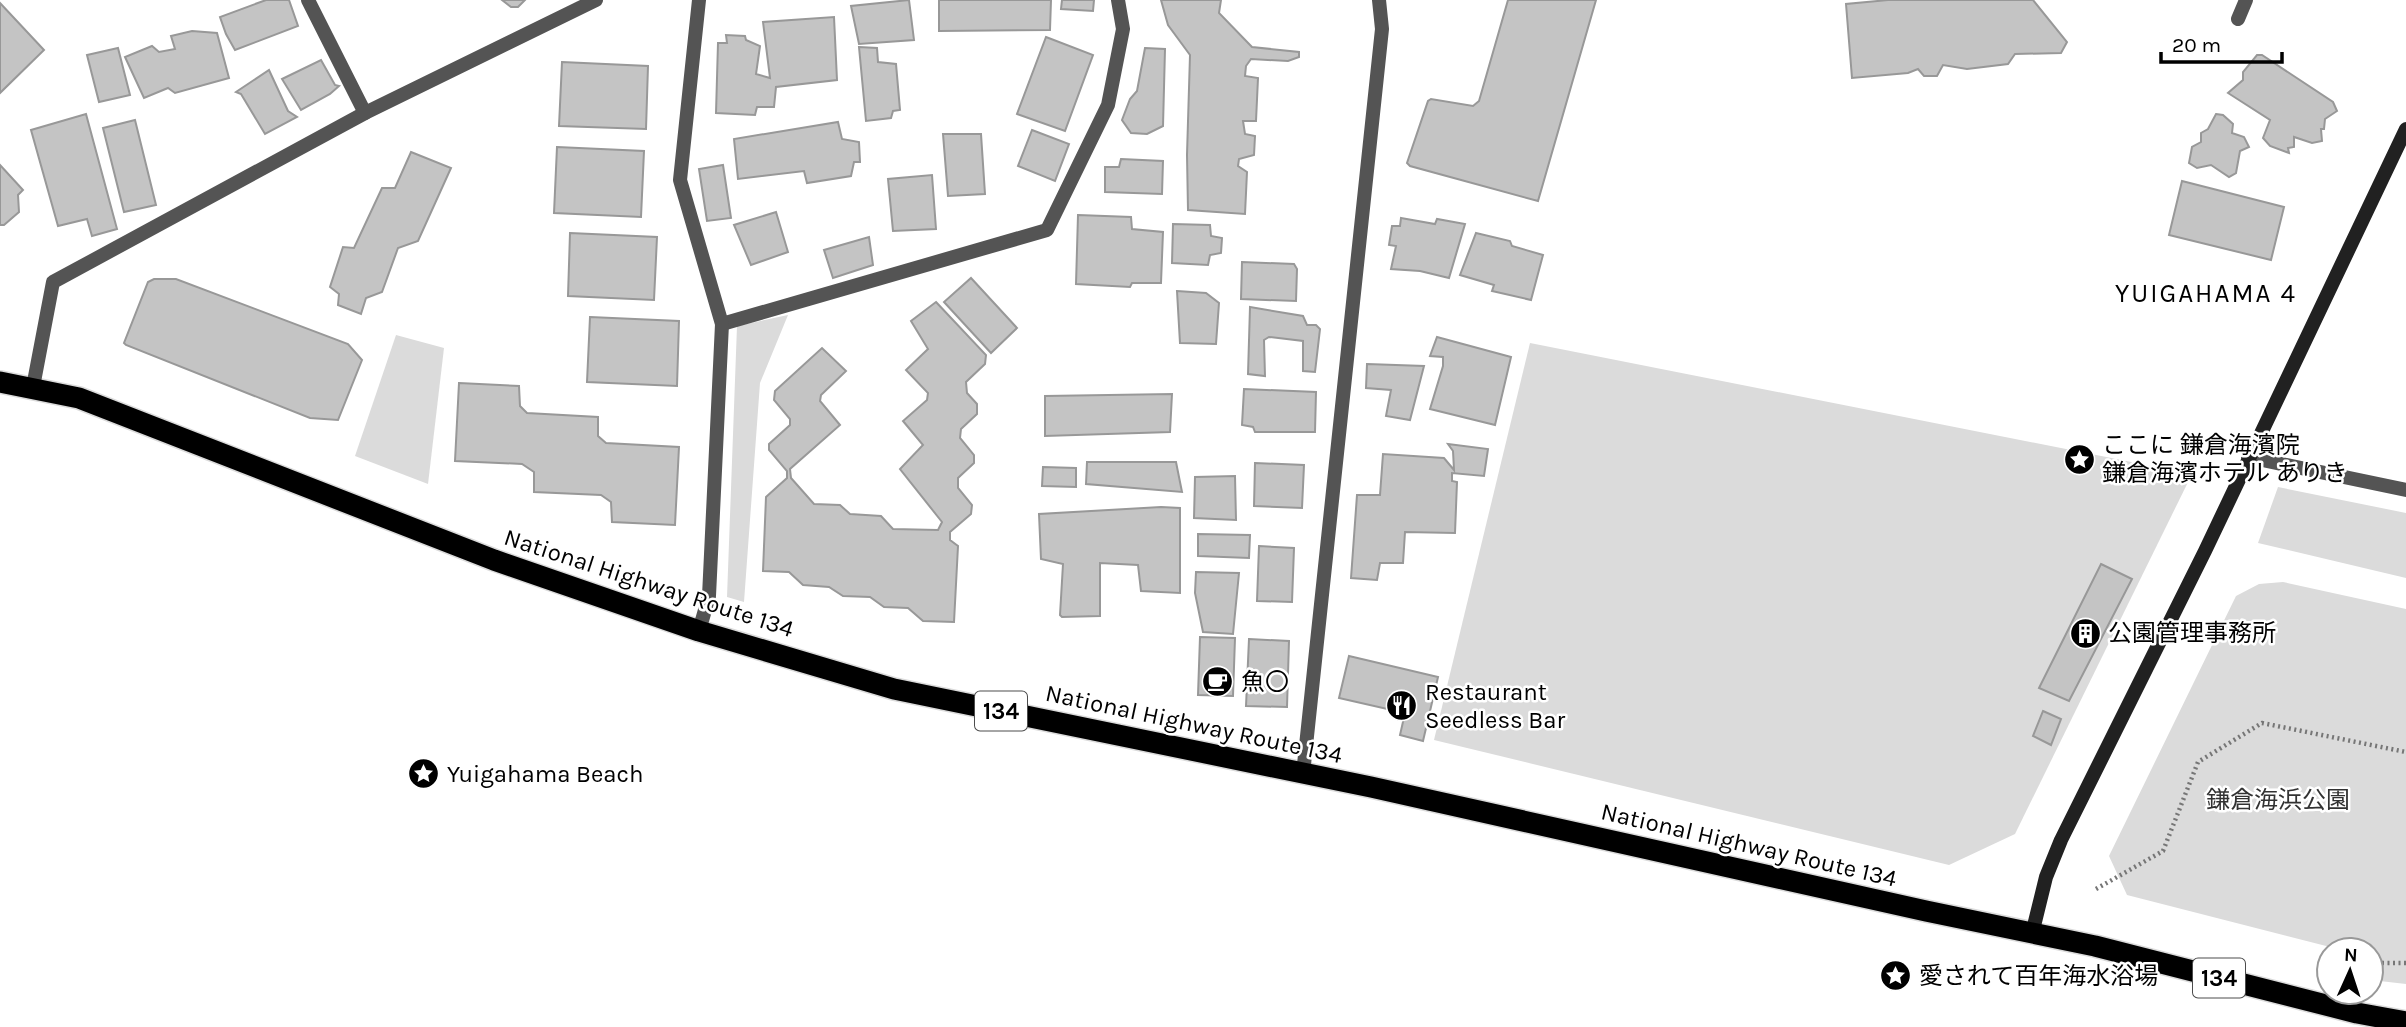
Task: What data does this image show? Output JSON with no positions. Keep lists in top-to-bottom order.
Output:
{
  "streets": {
    "highway": ["National Highway Route 134", "134"]
  },
  "districts": ["YUIGAHAMA 4"],
  "parks": ["鎌倉海浜公園"],
  "places": {
    "place": ["ここに 鎌倉海濱院 鎌倉海濱ホテル ありき", "Yuigahama Beach", "愛されて百年海水浴場"],
    "building": ["公園管理事務所"],
    "cafe": ["魚〇"],
    "restaurant": ["Restaurant Seedless Bar"]
  },
  "scale_bar": "20 m",
  "north": "top"
}
